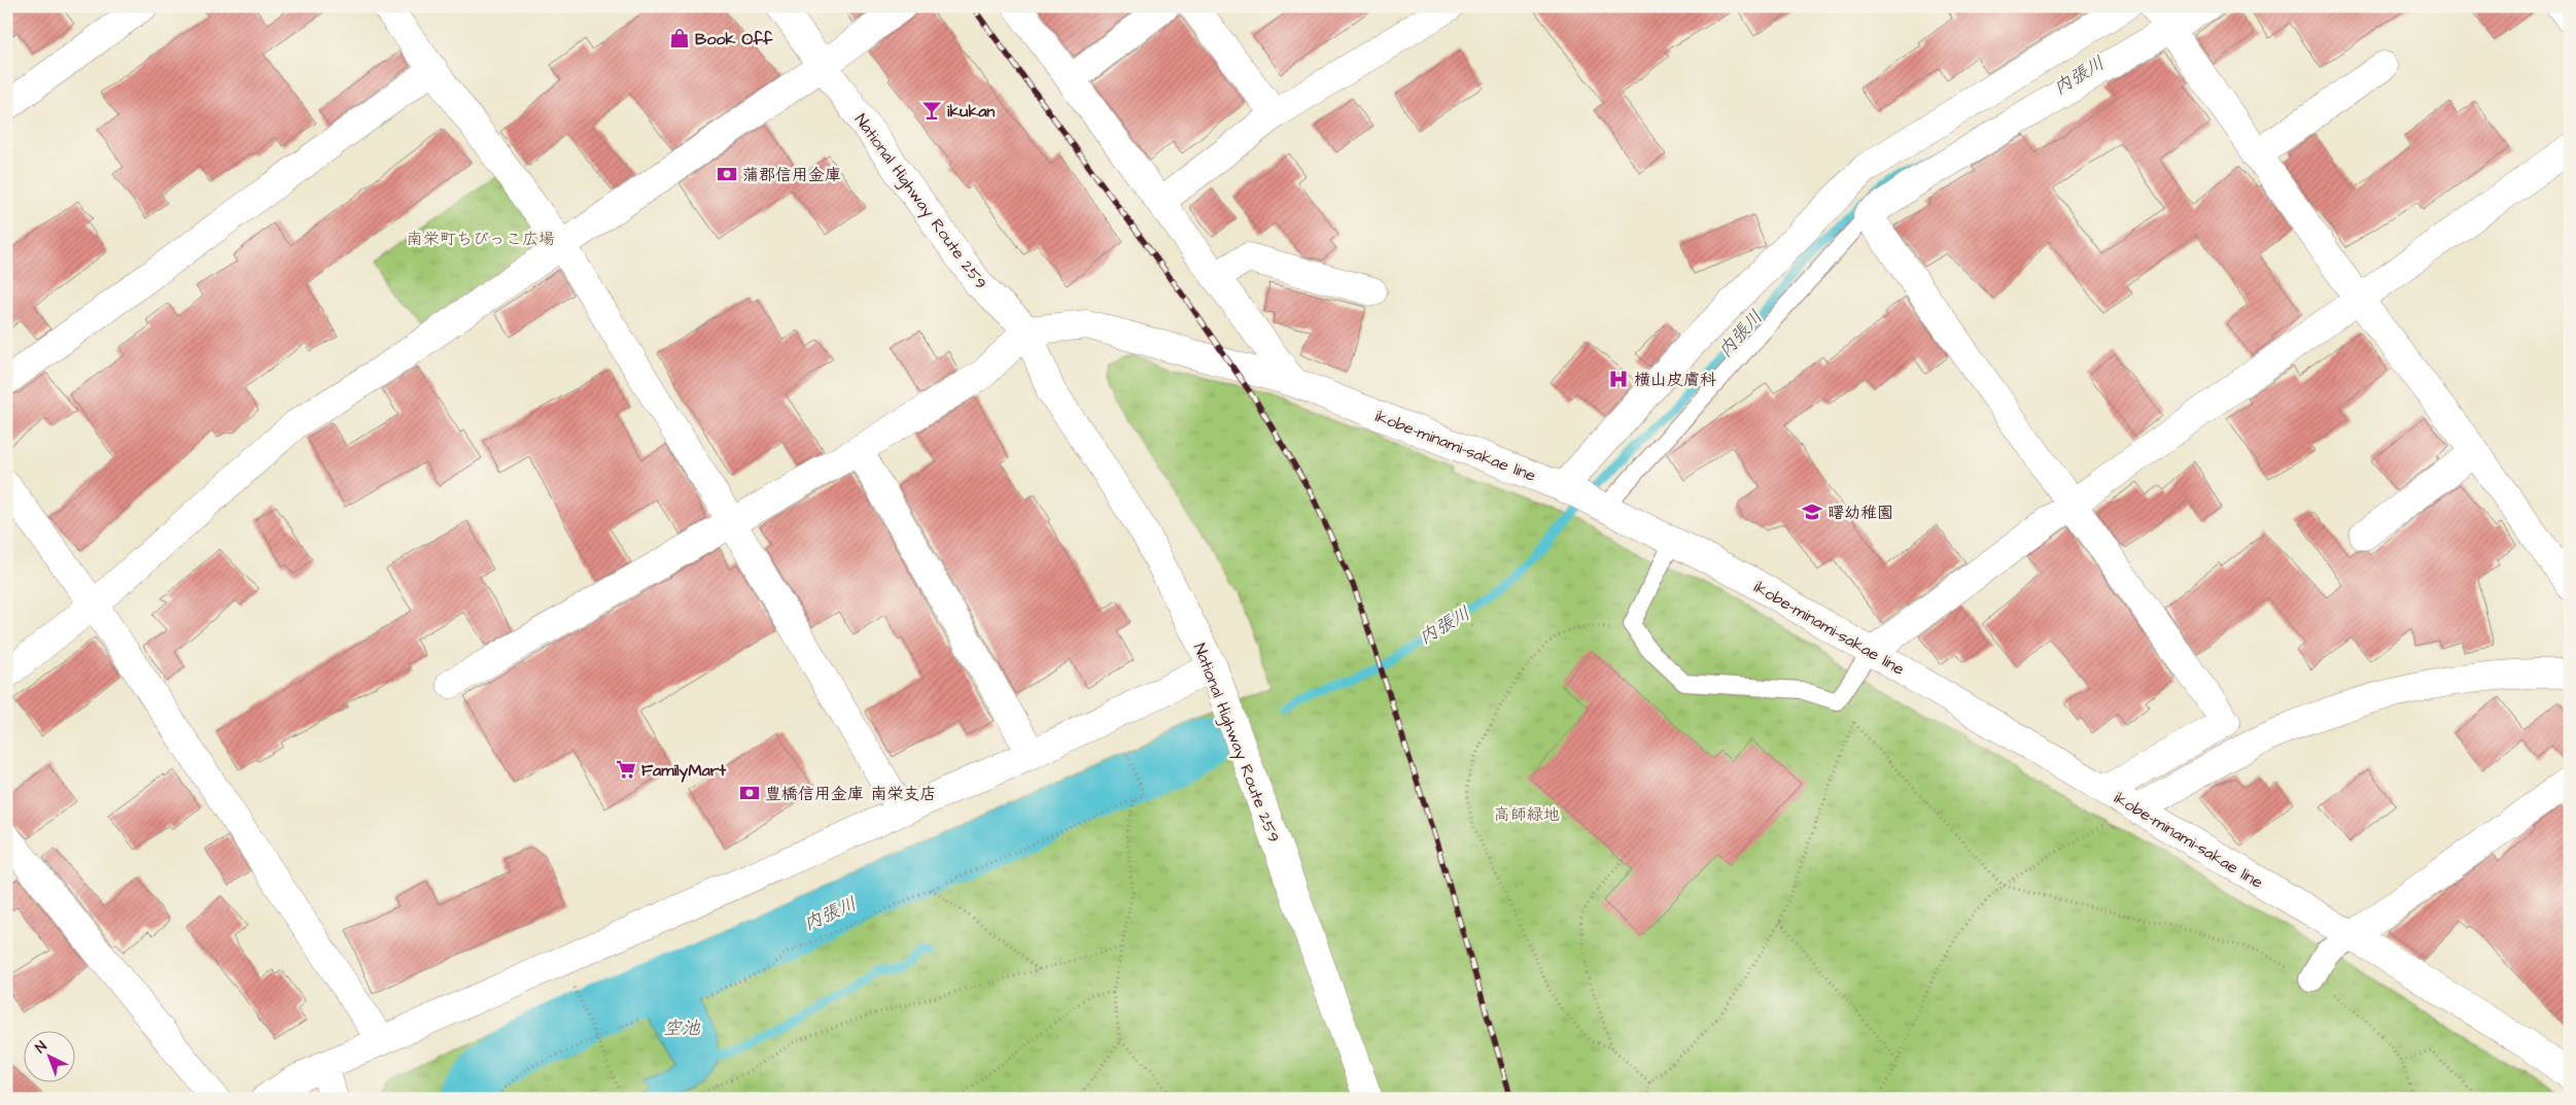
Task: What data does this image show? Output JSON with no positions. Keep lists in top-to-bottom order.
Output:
{
  "streets": {
    "main road": ["National Highway Route 259", "ikobe-minami-sakae line"]
  },
  "crossings": [
    ["National Highway Route 259", "ikobe-minami-sakae line"]
  ],
  "water": ["内張川", "空池"],
  "parks": ["南栄町ちびっこ広場", "高師緑地"],
  "places": {
    "shop": ["Book Off"],
    "bar": ["ikukan"],
    "bank": ["蒲郡信用金庫", "豊橋信用金庫 南栄支店"],
    "hospital": ["横山皮膚科"],
    "school or university": ["曙幼稚園"],
    "supermarket": ["FamilyMart"]
  },
  "north": "top left"
}
